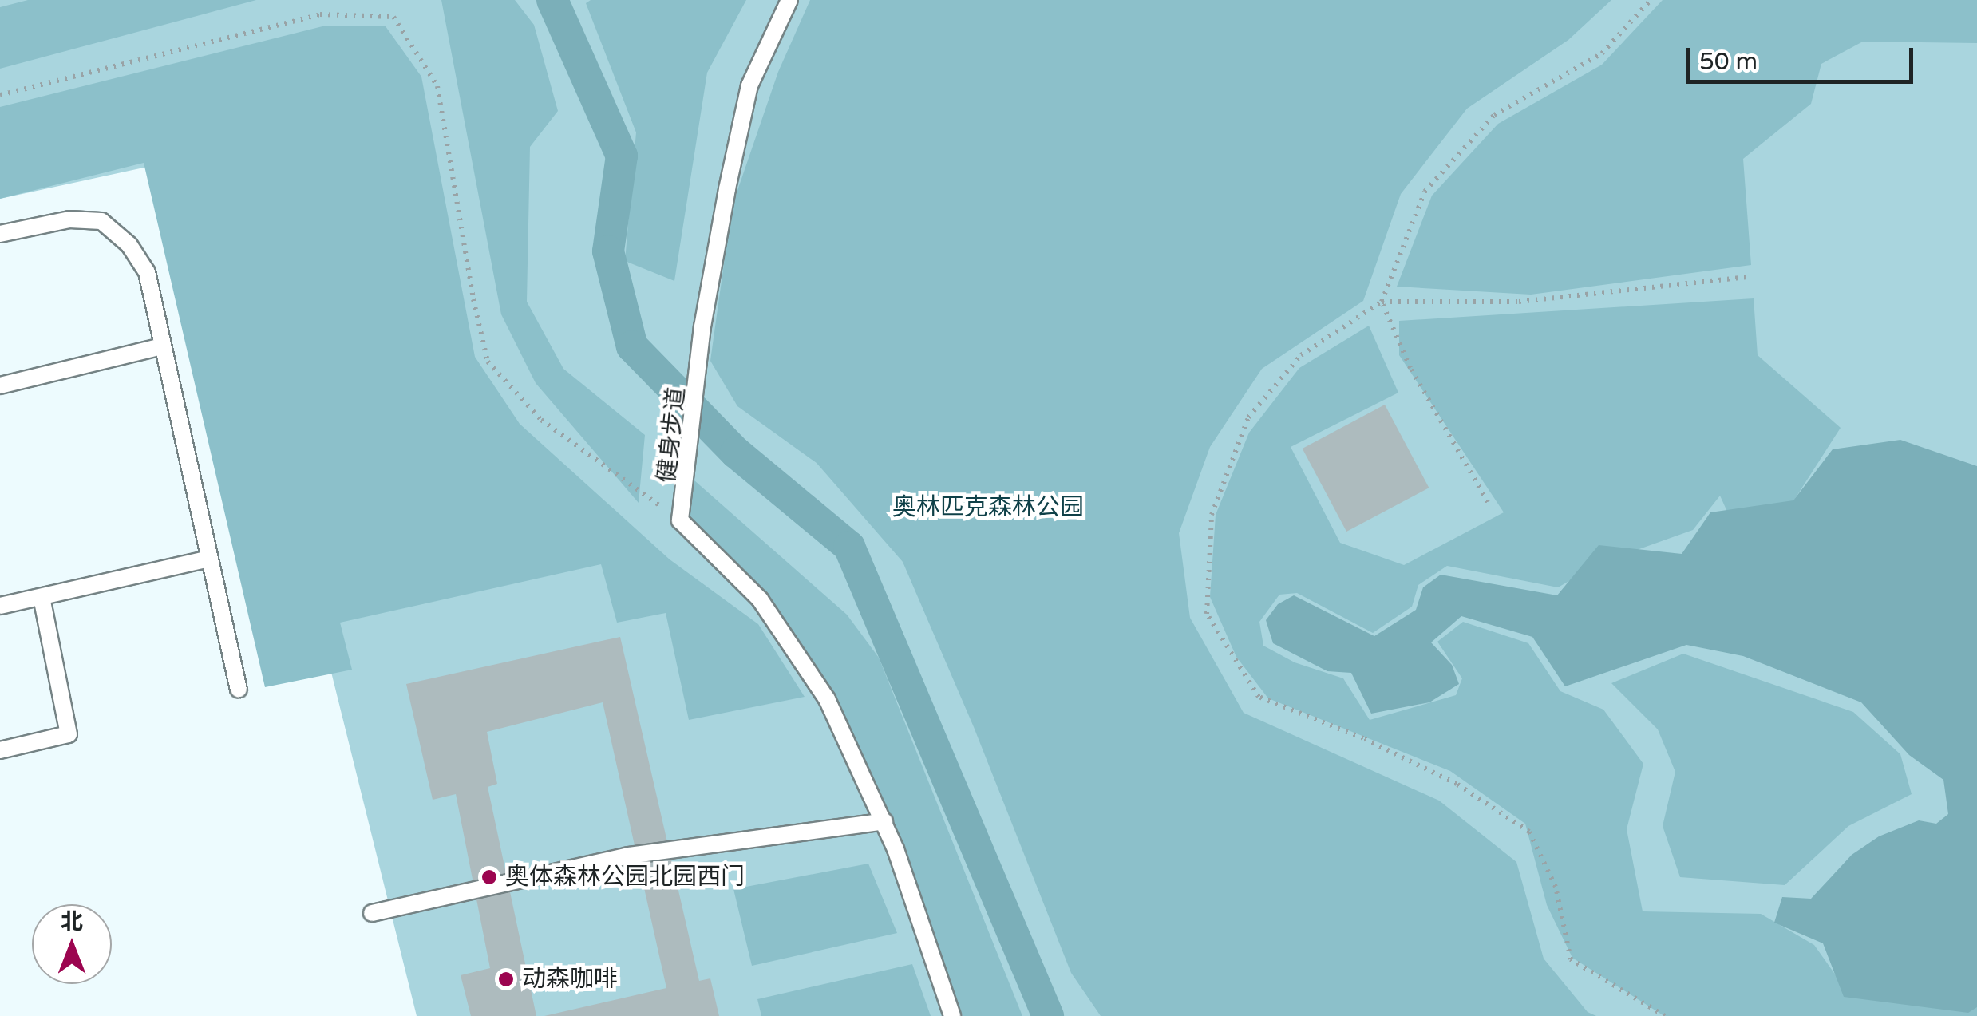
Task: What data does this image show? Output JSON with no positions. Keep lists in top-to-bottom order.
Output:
{
  "parks": ["奥林匹克森林公园"],
  "places": ["奥体森林公园北园西门", "动森咖啡"],
  "scale_bar": "50 m",
  "north": "top"
}
